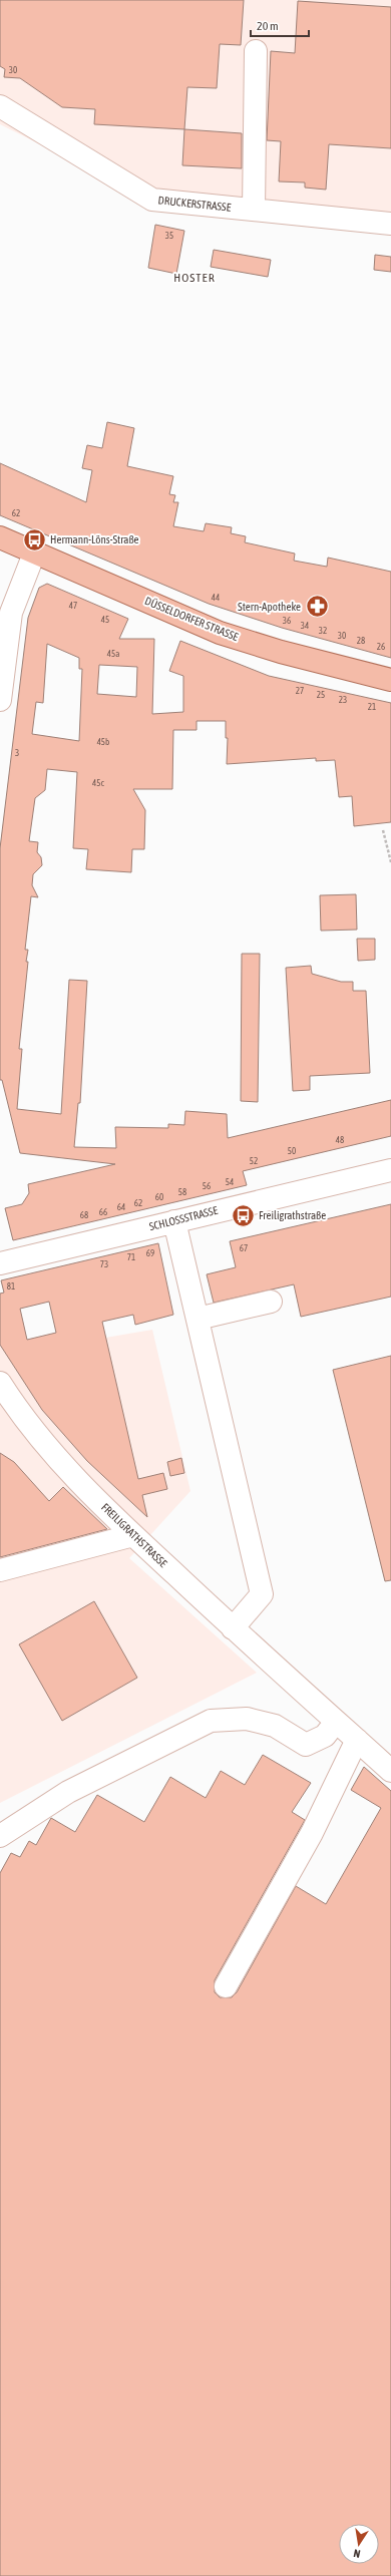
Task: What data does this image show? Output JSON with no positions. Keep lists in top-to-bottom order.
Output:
{
  "streets": {
    "main road": ["DÜSSELDORFER STRASSE"],
    "street": ["DRUCKERSTRASSE", "SCHLOSSSTRASSE", "FREILIGRATHSTRASSE"]
  },
  "districts": ["HOSTER"],
  "places": {
    "bus stop": ["Hermann-Löns-Straße", "Freiligrathstraße"],
    "pharmacy": ["Stern-Apotheke"]
  },
  "house_numbers": [
    "30",
    "35",
    "62",
    "44",
    "47",
    "45",
    "36",
    "34",
    "32",
    "30",
    "28",
    "26",
    "45a",
    "27",
    "25",
    "23",
    "21",
    "45b",
    "3",
    "45c",
    "48",
    "50",
    "52",
    "54",
    "56",
    "58",
    "60",
    "62",
    "64",
    "66",
    "68",
    "67",
    "69",
    "71",
    "73",
    "81"
  ],
  "scale_bar": "20 m",
  "north": "bottom"
}
